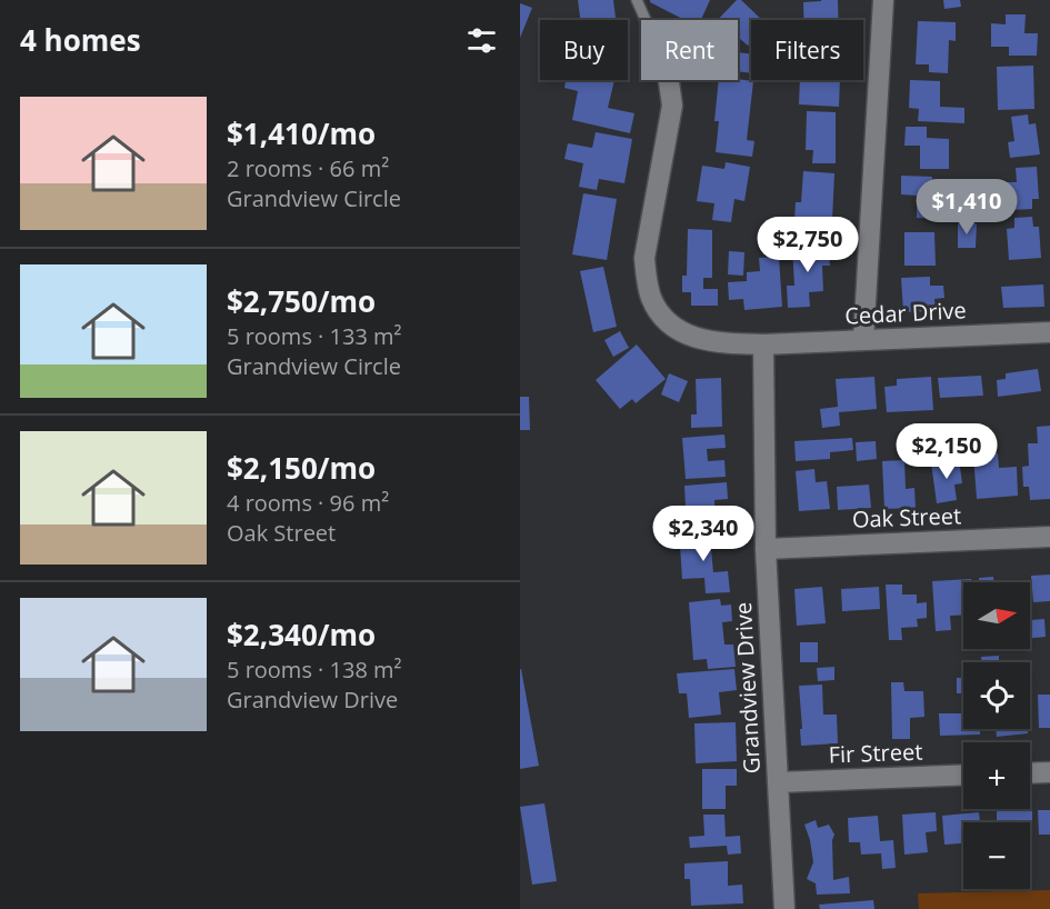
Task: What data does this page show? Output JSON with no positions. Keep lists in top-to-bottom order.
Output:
{
  "streets": {
    "street": [
      "Cedar Drive",
      "Oak Street",
      "Grandview Drive",
      "Fir Street"
    ]
  },
  "crossings": [
    ["Cedar Drive", "Grandview Drive"],
    ["Oak Street", "Grandview Drive"],
    ["Grandview Drive", "Fir Street"]
  ],
  "north": "right",
  "page": {
    "heading": "4 homes",
    "chip": ["Buy", "Rent", "Filters"],
    "list": [
      {
        "name": "$1,410/mo",
        "note": "2 rooms · 66 m² · Grandview Circle"
      },
      {
        "name": "$2,750/mo",
        "note": "5 rooms · 133 m² · Grandview Circle"
      },
      {
        "name": "$2,150/mo",
        "note": "4 rooms · 96 m² · Oak Street"
      },
      {
        "name": "$2,340/mo",
        "note": "5 rooms · 138 m² · Grandview Drive"
      }
    ],
    "price": [
      "$1,410",
      "$2,750",
      "$2,150",
      "$2,340"
    ],
    "map_buttons": ["+", "−"]
  }
}
